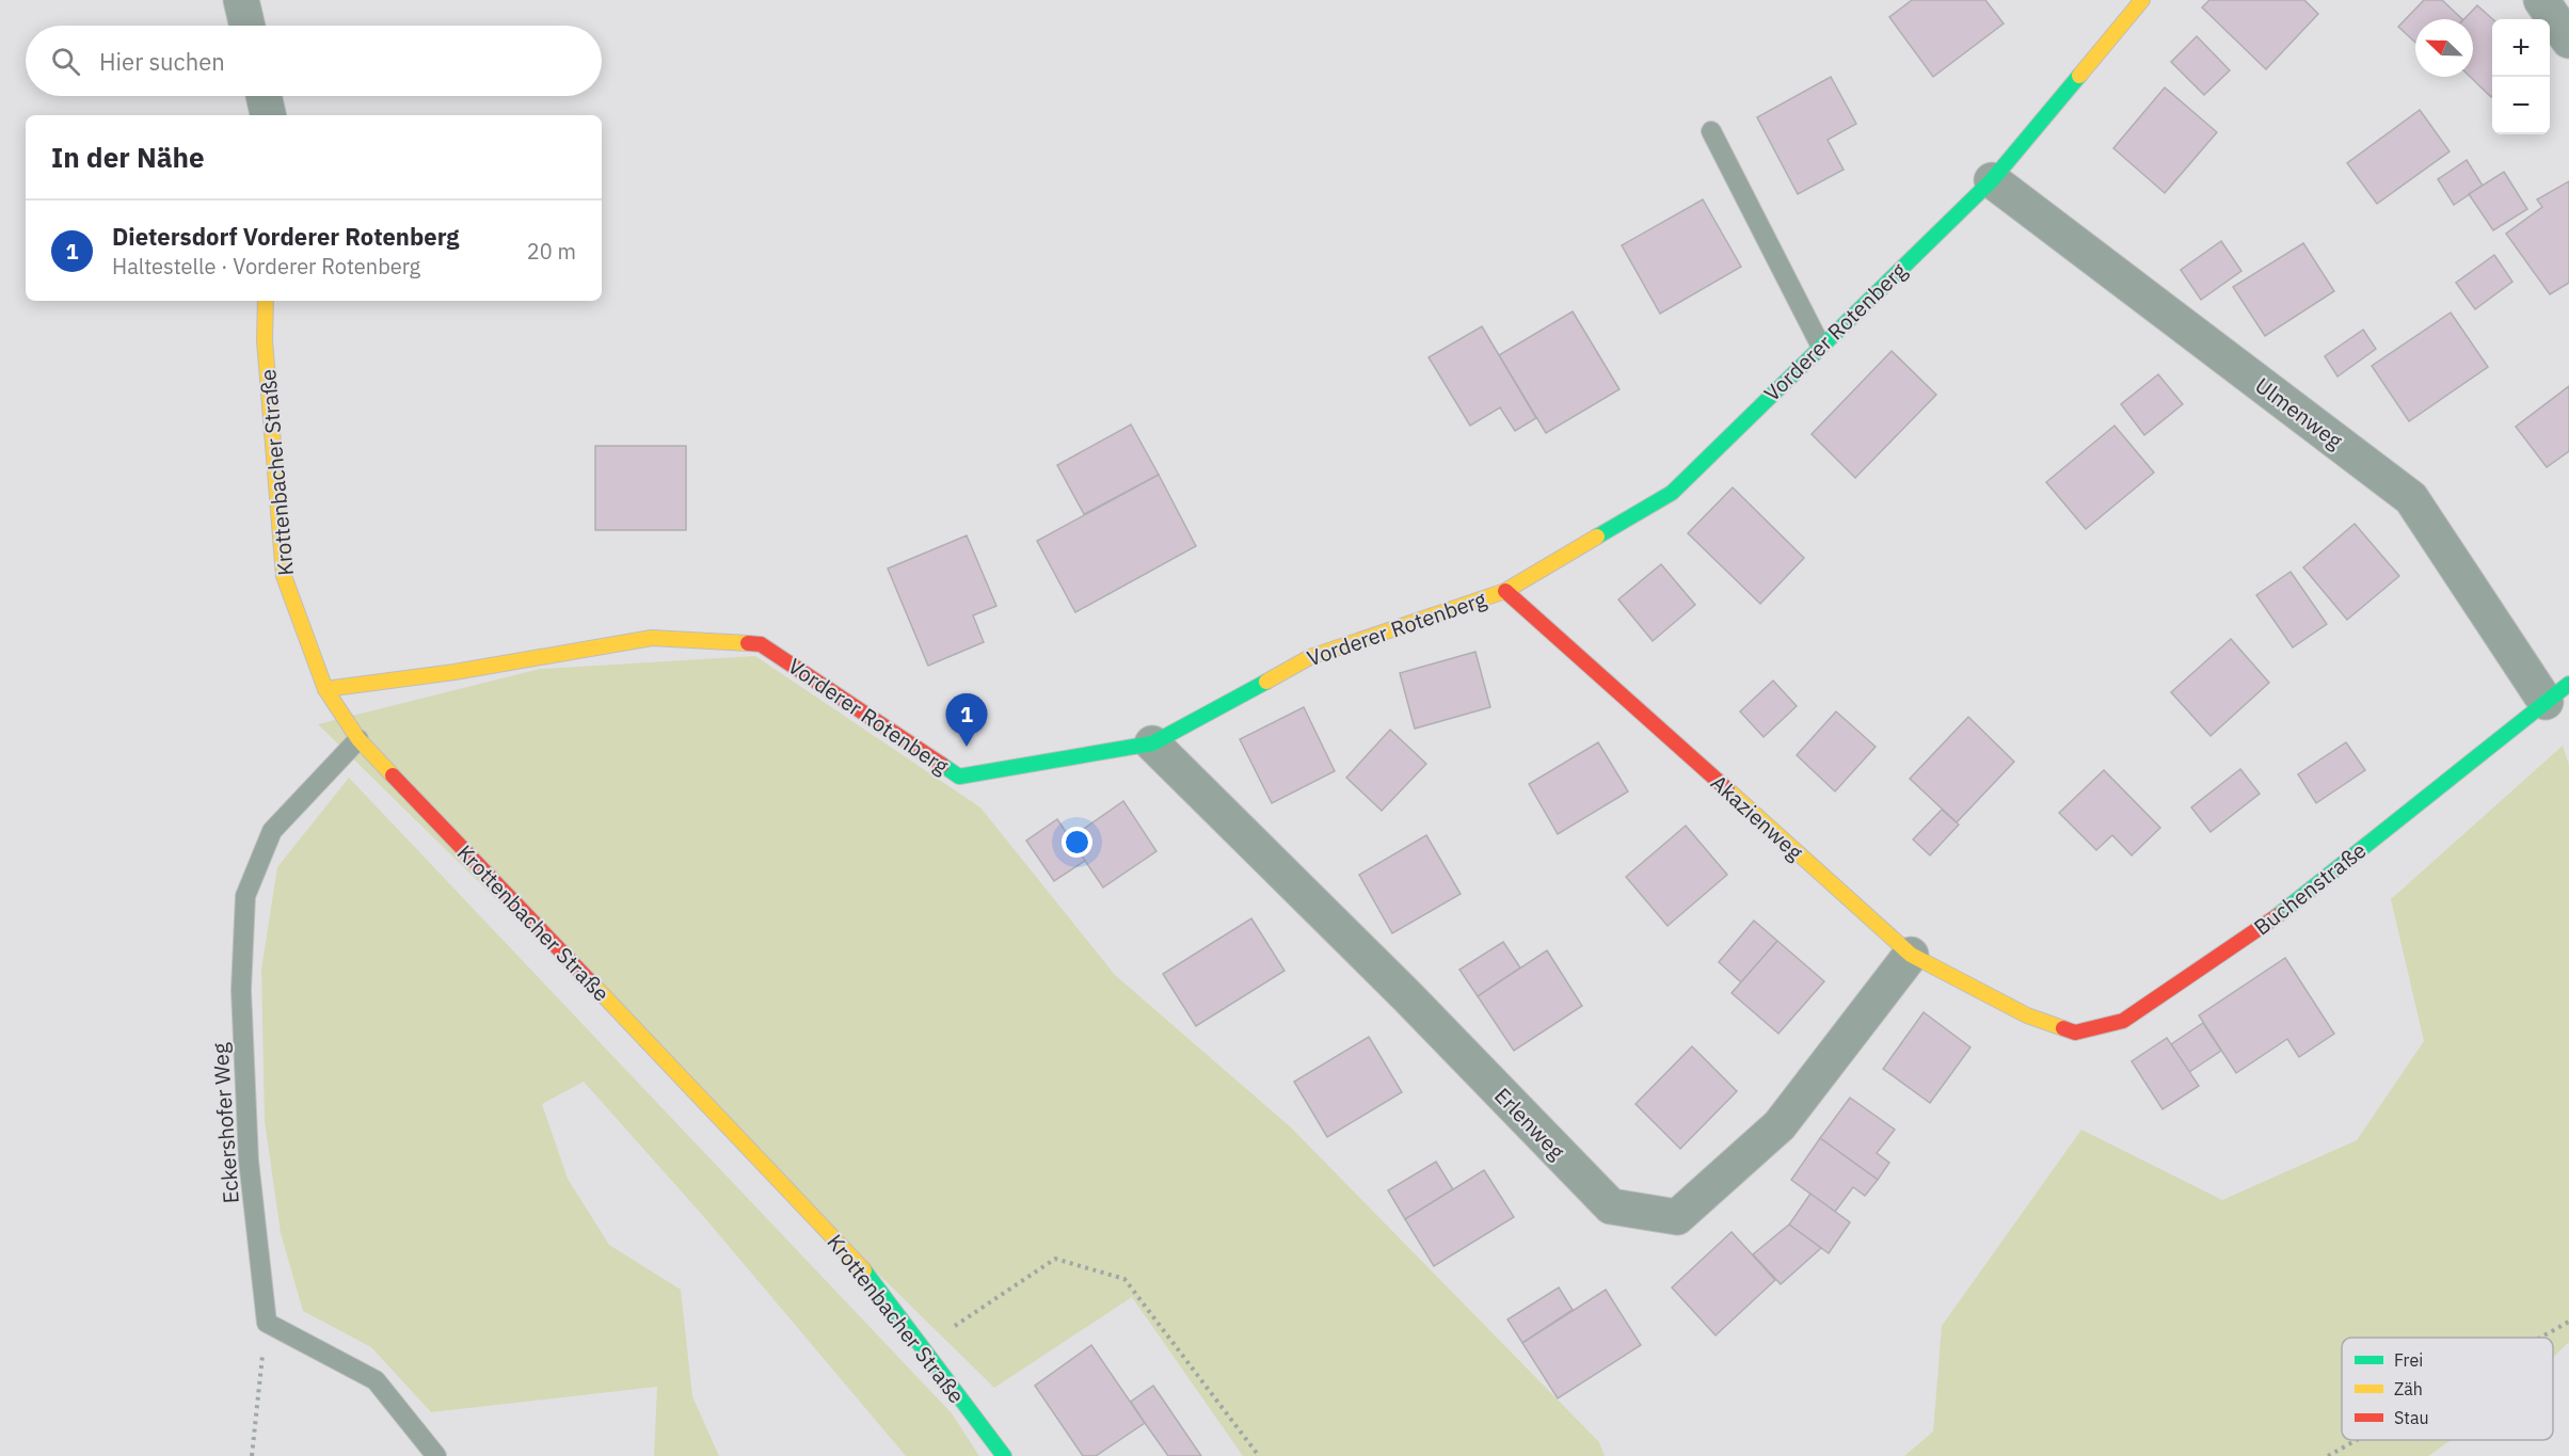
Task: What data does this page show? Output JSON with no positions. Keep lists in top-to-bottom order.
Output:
{
  "streets": {
    "street": [
      "Vorderer Rotenberg",
      "Ulmenweg",
      "Krottenbacher Straße",
      "Akazienweg",
      "Buchenstraße",
      "Erlenweg"
    ],
    "lane": ["Eckershofer Weg"]
  },
  "crossings": [
    ["Vorderer Rotenberg", "Ulmenweg"],
    ["Vorderer Rotenberg", "Krottenbacher Straße"],
    ["Vorderer Rotenberg", "Akazienweg"],
    ["Vorderer Rotenberg", "Erlenweg"],
    ["Ulmenweg", "Buchenstraße"],
    ["Krottenbacher Straße", "Eckershofer Weg"],
    ["Akazienweg", "Buchenstraße"],
    ["Akazienweg", "Erlenweg"]
  ],
  "legend": ["Frei", "Zäh", "Stau"],
  "north": "top left",
  "page": {
    "map_buttons": ["+", "−"],
    "search": "Hier suchen",
    "heading": "In der Nähe",
    "list": [
      {
        "mark": "1",
        "name": "Dietersdorf Vorderer Rotenberg",
        "note": "Haltestelle · Vorderer Rotenberg",
        "value": "20 m"
      }
    ],
    "pins": "1"
  }
}
